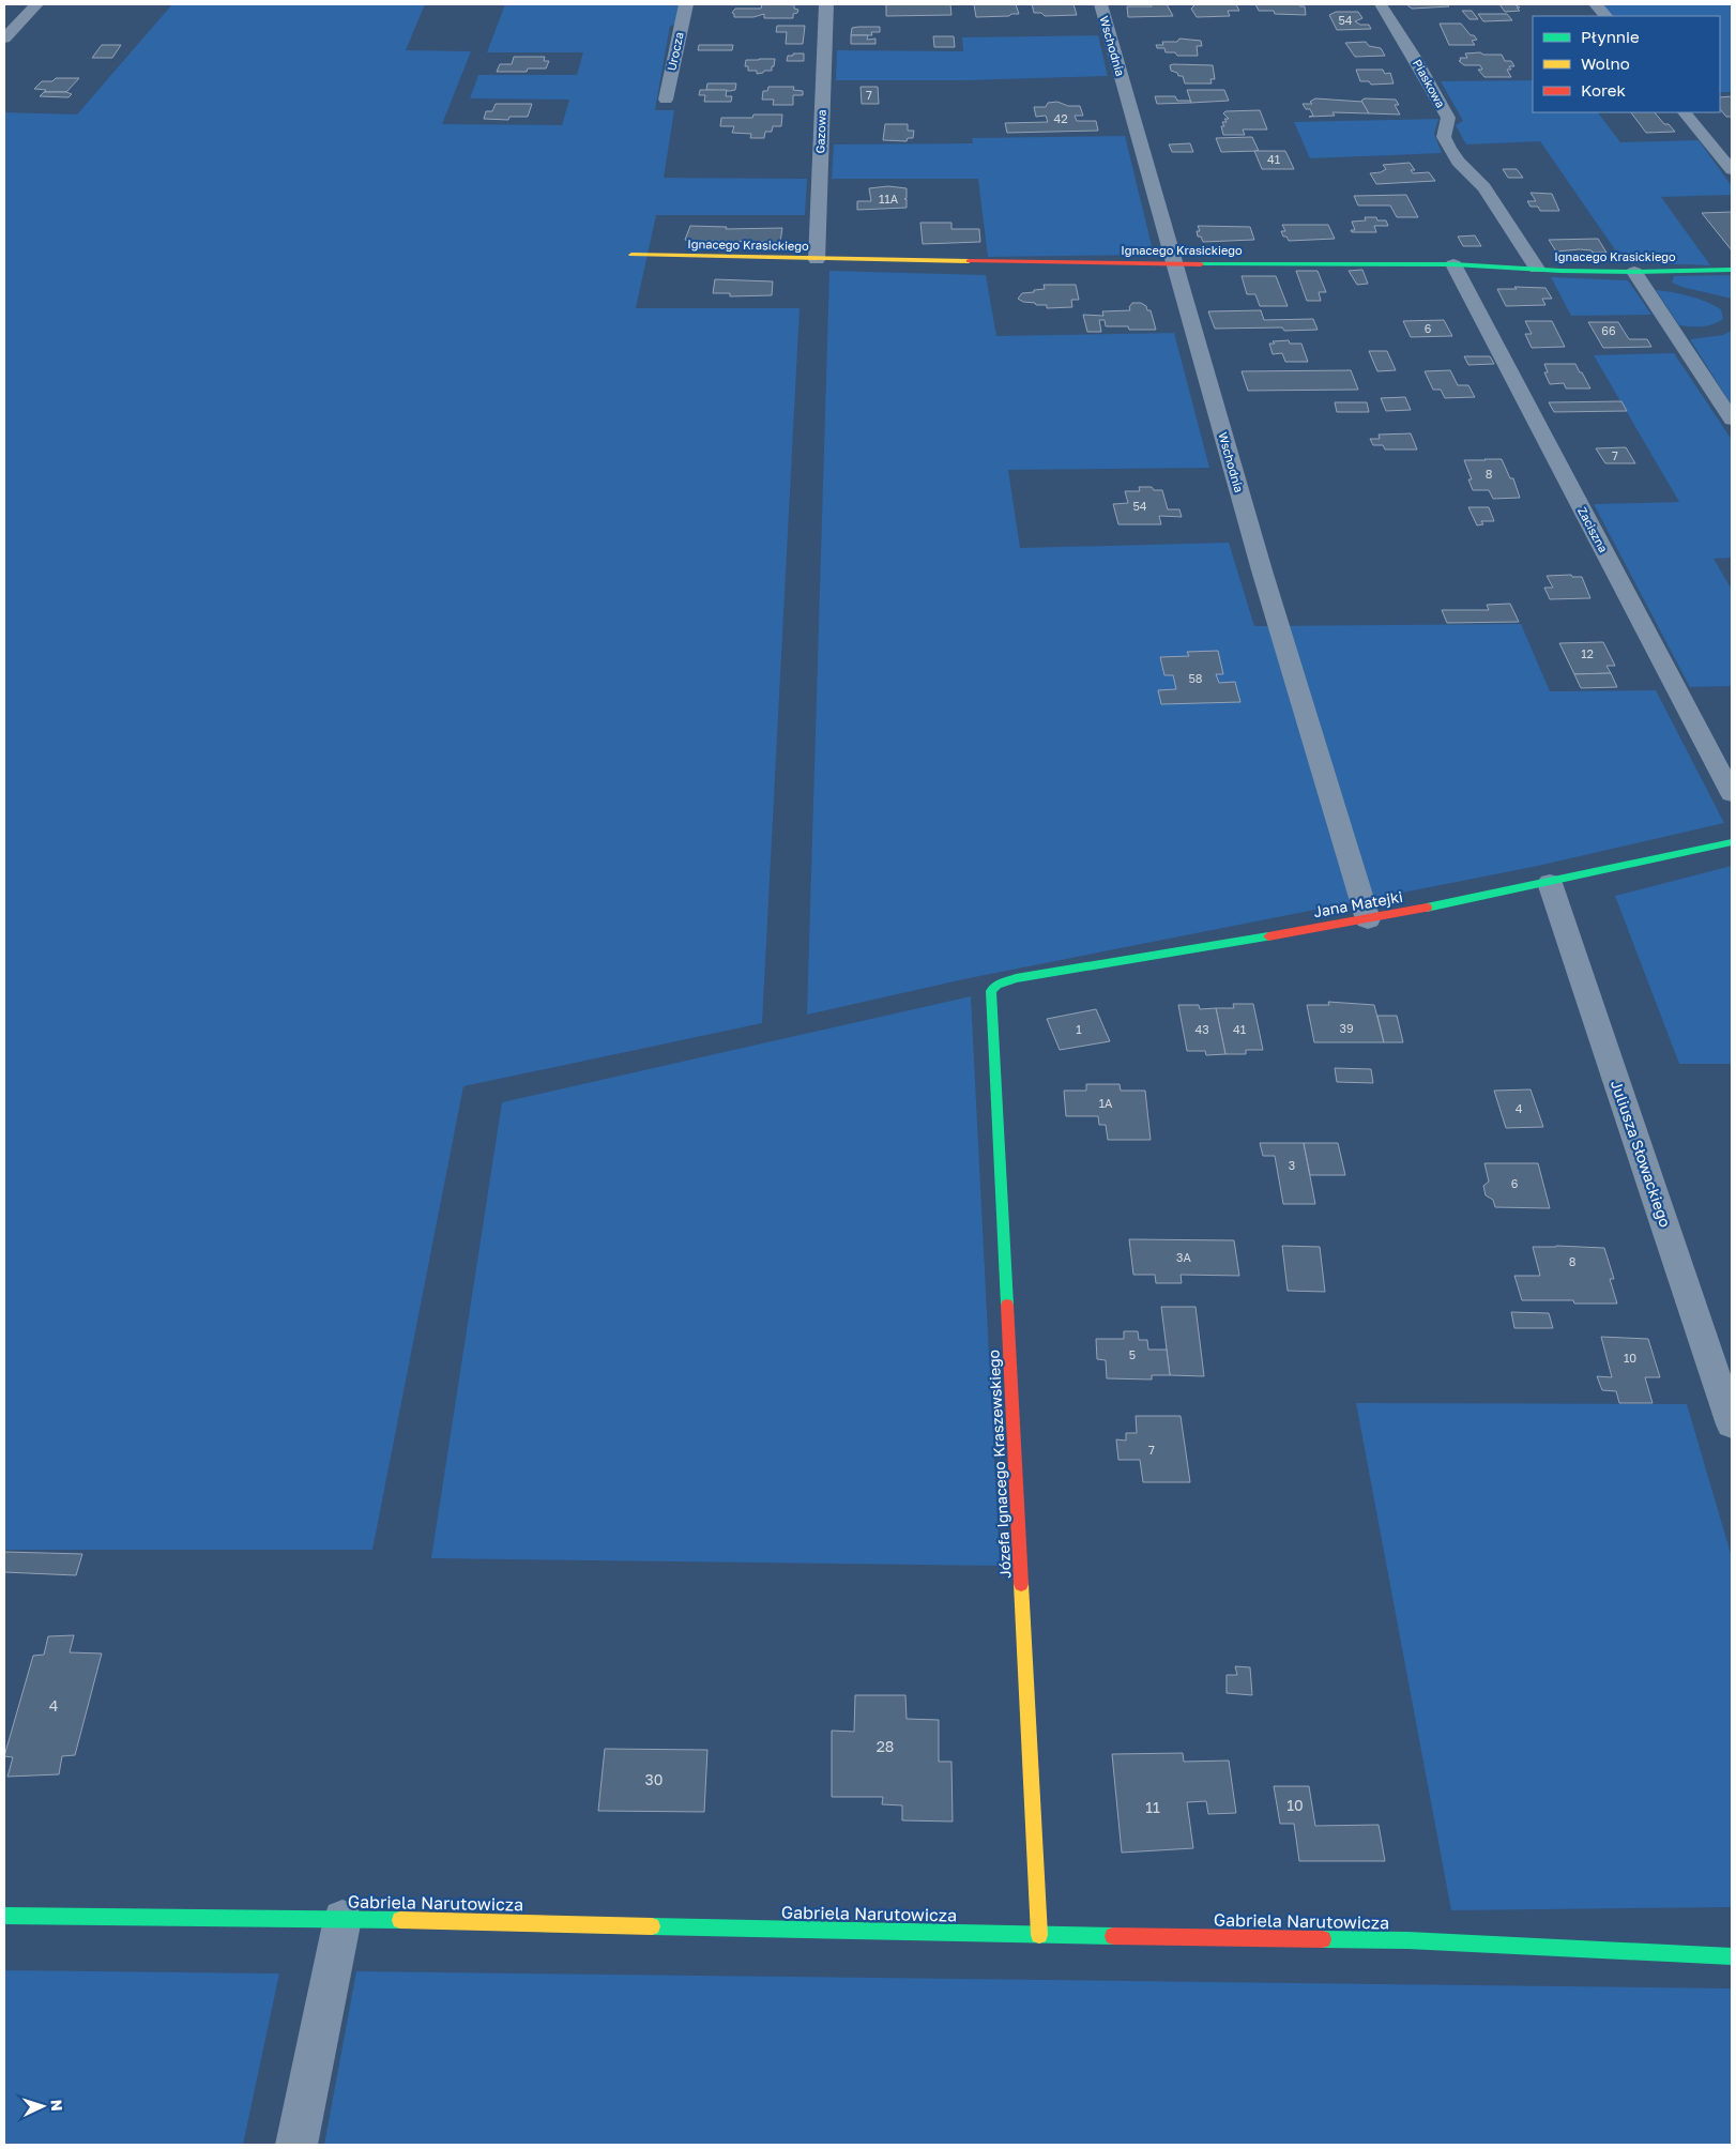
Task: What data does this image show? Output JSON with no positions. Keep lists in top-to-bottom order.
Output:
{
  "streets": {
    "street": [
      "Wschodnia",
      "Urocza",
      "Piaskowa",
      "Gazowa",
      "Ignacego Krasickiego",
      "Zaciszna",
      "Jana Matejki",
      "Juliusza Słowackiego",
      "Józefa Ignacego Kraszewskiego",
      "Gabriela Narutowicza"
    ]
  },
  "crossings": [
    ["Wschodnia", "Ignacego Krasickiego"],
    ["Wschodnia", "Jana Matejki"],
    ["Piaskowa", "Ignacego Krasickiego"],
    ["Gazowa", "Ignacego Krasickiego"],
    ["Ignacego Krasickiego", "Zaciszna"],
    ["Jana Matejki", "Juliusza Słowackiego"],
    ["Jana Matejki", "Józefa Ignacego Kraszewskiego"],
    ["Józefa Ignacego Kraszewskiego", "Gabriela Narutowicza"]
  ],
  "house_numbers": [
    "54",
    "7",
    "42",
    "41",
    "11A",
    "6",
    "66",
    "7",
    "8",
    "54",
    "12",
    "58",
    "39",
    "1",
    "43",
    "41",
    "1A",
    "4",
    "3",
    "6",
    "3A",
    "8",
    "5",
    "10",
    "7",
    "4",
    "28",
    "30",
    "10",
    "11"
  ],
  "legend": ["Płynnie", "Wolno", "Korek"],
  "north": "right"
}
